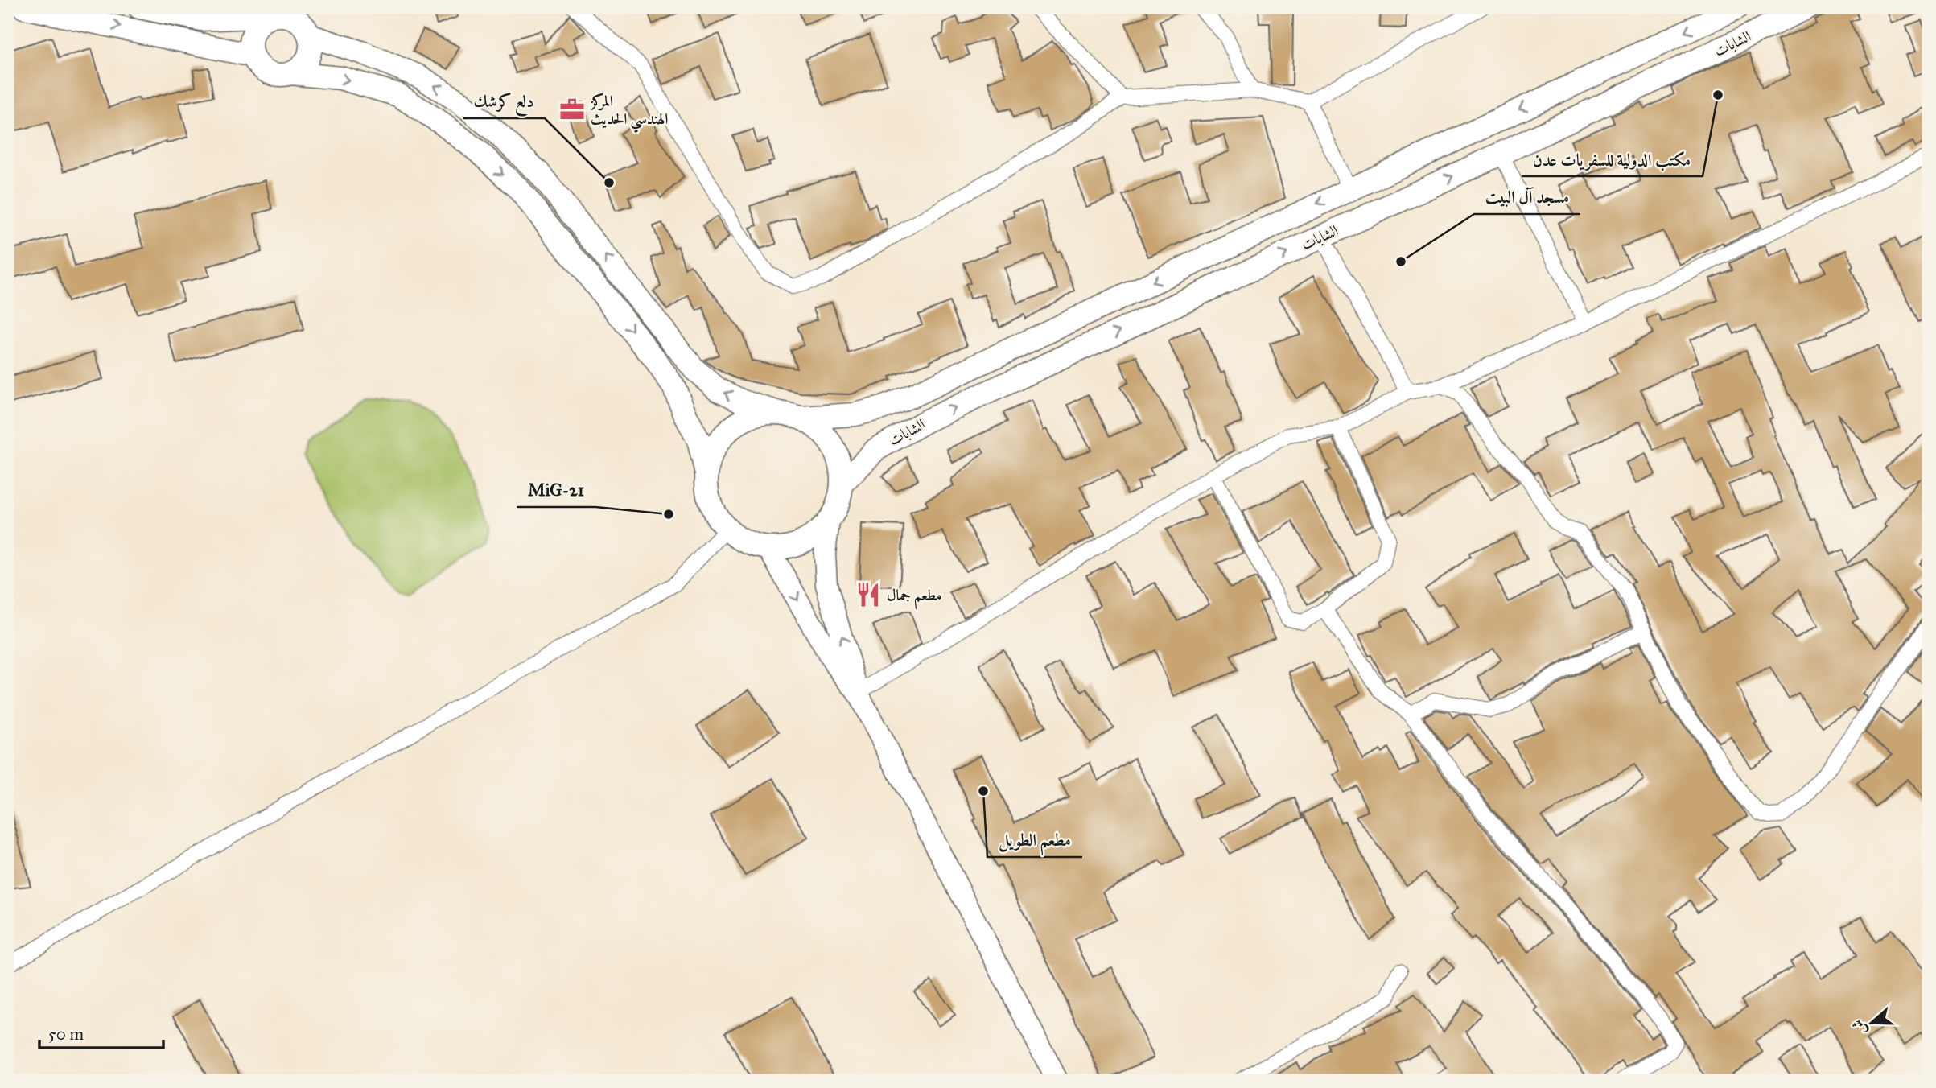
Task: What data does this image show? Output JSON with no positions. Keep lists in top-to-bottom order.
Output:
{
  "streets": {
    "main road": ["الشابات"]
  },
  "places": {
    "other": [
      "مكتب الدولية للسفريات عدن",
      "دلع كرشك",
      "مسجد آل البيت",
      "MiG-21",
      "مطعم الطويل"
    ],
    "office": ["المركز الهندسي الحديث"],
    "restaurant": ["مطعم جمال"]
  },
  "scale_bar": "50 m",
  "north": "left"
}
